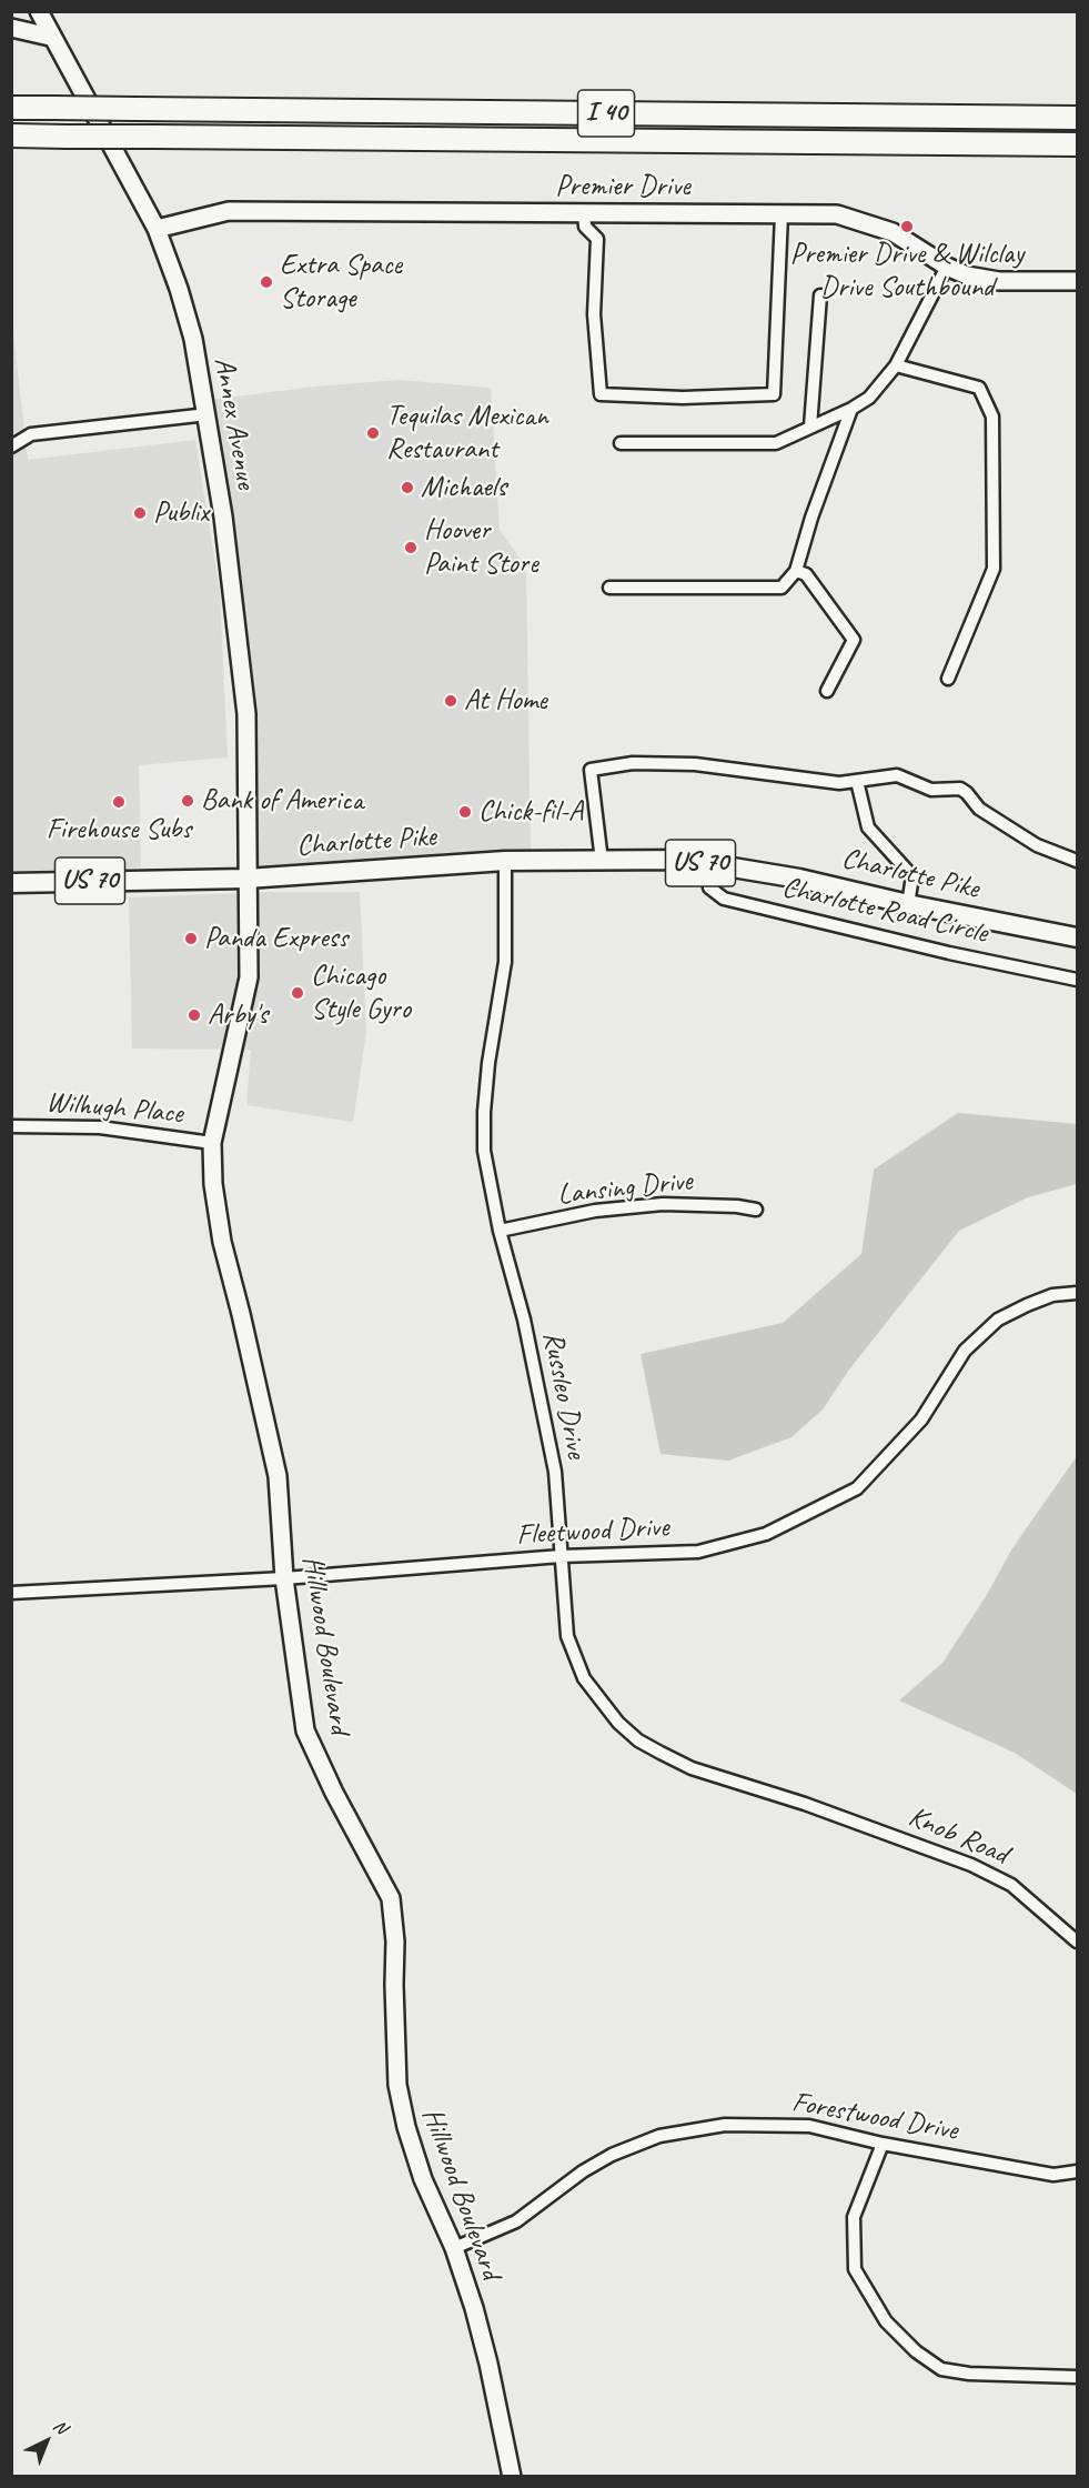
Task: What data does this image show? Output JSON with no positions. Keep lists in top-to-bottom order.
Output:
{
  "streets": {
    "highway": ["I 40"],
    "main road": ["Charlotte Pike", "US 70"],
    "street": [
      "Premier Drive",
      "Annex Avenue",
      "Charlotte Road Circle",
      "Wilhugh Place",
      "Lansing Drive",
      "Russleo Drive",
      "Fleetwood Drive",
      "Hillwood Boulevard",
      "Knob Road",
      "Forestwood Drive"
    ]
  },
  "crossings": [
    ["Premier Drive", "Annex Avenue"],
    ["Annex Avenue", "Charlotte Pike"],
    ["Annex Avenue", "Hillwood Boulevard"],
    ["Charlotte Pike", "Charlotte Road Circle"],
    ["Charlotte Pike", "Russleo Drive"],
    ["Charlotte Pike", "Hillwood Boulevard"],
    ["Wilhugh Place", "Hillwood Boulevard"],
    ["Lansing Drive", "Russleo Drive"],
    ["Russleo Drive", "Fleetwood Drive"],
    ["Russleo Drive", "Knob Road"],
    ["Fleetwood Drive", "Hillwood Boulevard"],
    ["Hillwood Boulevard", "Forestwood Drive"]
  ],
  "places": [
    "Premier Drive & Wilclay Drive Southbound",
    "Extra Space Storage",
    "Tequilas Mexican Restaurant",
    "Michaels",
    "Publix",
    "Hoover Paint Store",
    "At Home",
    "Bank of America",
    "Firehouse Subs",
    "Chick-fil-A",
    "Panda Express",
    "Chicago Style Gyro",
    "Arby's"
  ],
  "north": "top right"
}
